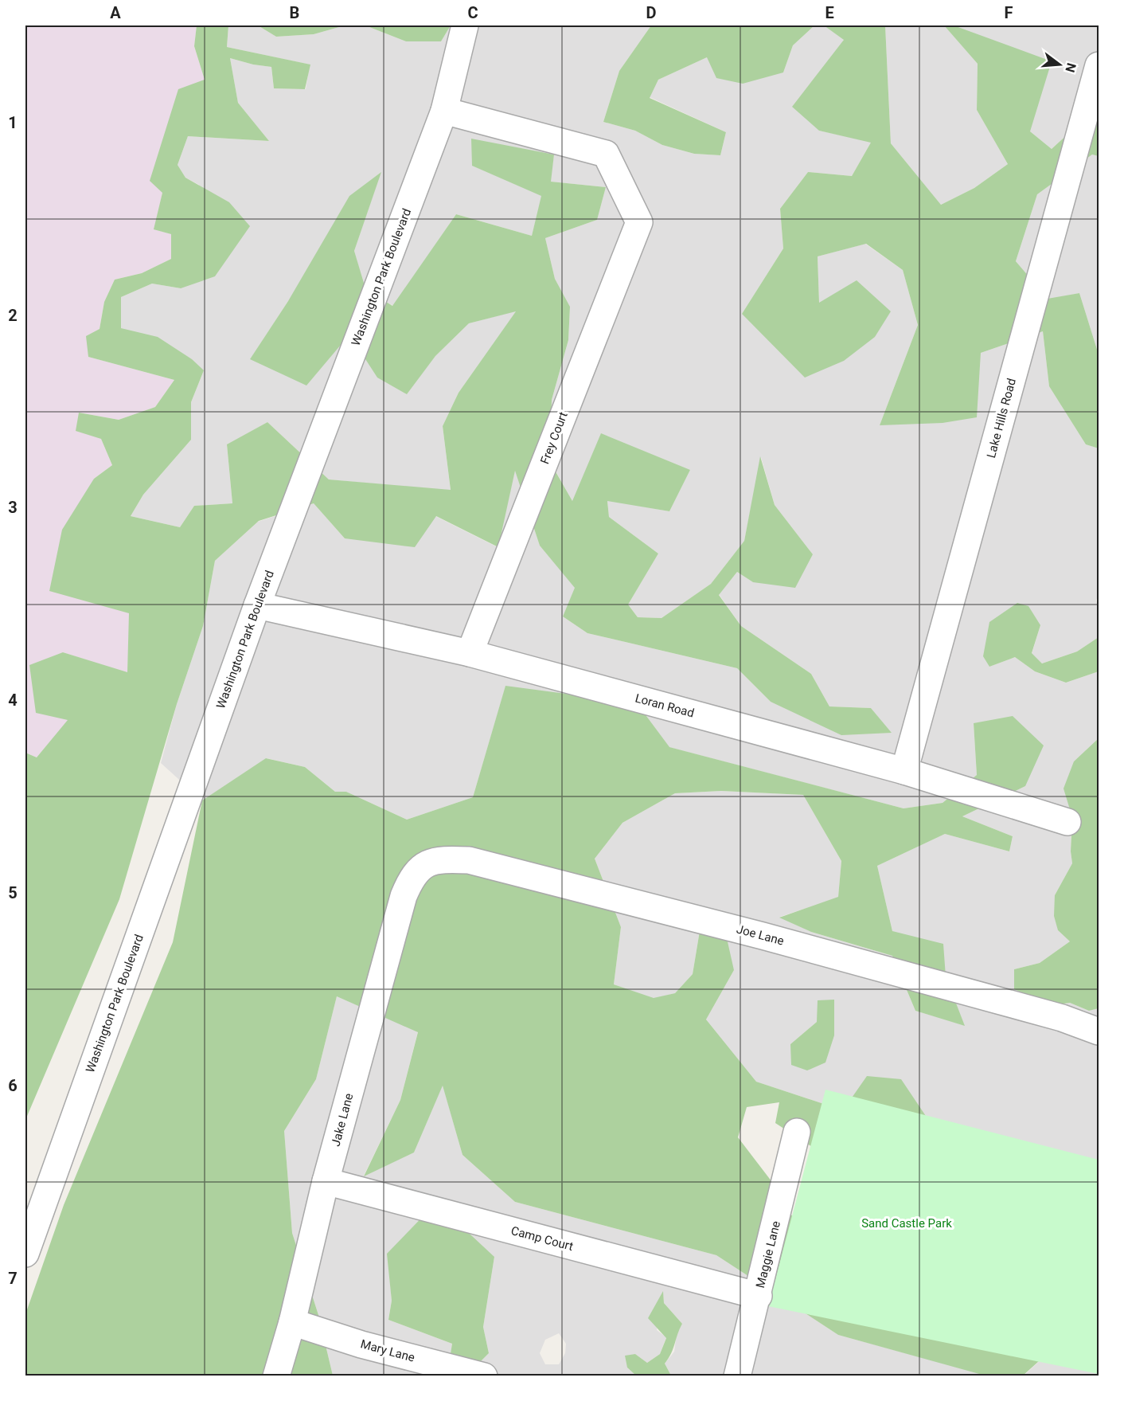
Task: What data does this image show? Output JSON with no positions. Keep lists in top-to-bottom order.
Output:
{
  "streets": {
    "street": [
      "Washington Park Boulevard",
      "Lake Hills Road",
      "Frey Court",
      "Loran Road",
      "Joe Lane",
      "Jake Lane",
      "Camp Court",
      "Maggie Lane",
      "Mary Lane"
    ]
  },
  "crossings": [
    ["Washington Park Boulevard", "Frey Court"],
    ["Washington Park Boulevard", "Loran Road"],
    ["Lake Hills Road", "Loran Road"],
    ["Frey Court", "Loran Road"],
    ["Joe Lane", "Jake Lane"],
    ["Jake Lane", "Camp Court"],
    ["Jake Lane", "Mary Lane"],
    ["Camp Court", "Maggie Lane"]
  ],
  "parks": ["Sand Castle Park"],
  "north": "right",
  "grid": {
    "columns": [
      "A",
      "B",
      "C",
      "D",
      "E",
      "F"
    ],
    "rows": [
      "1",
      "2",
      "3",
      "4",
      "5",
      "6",
      "7"
    ]
  }
}
